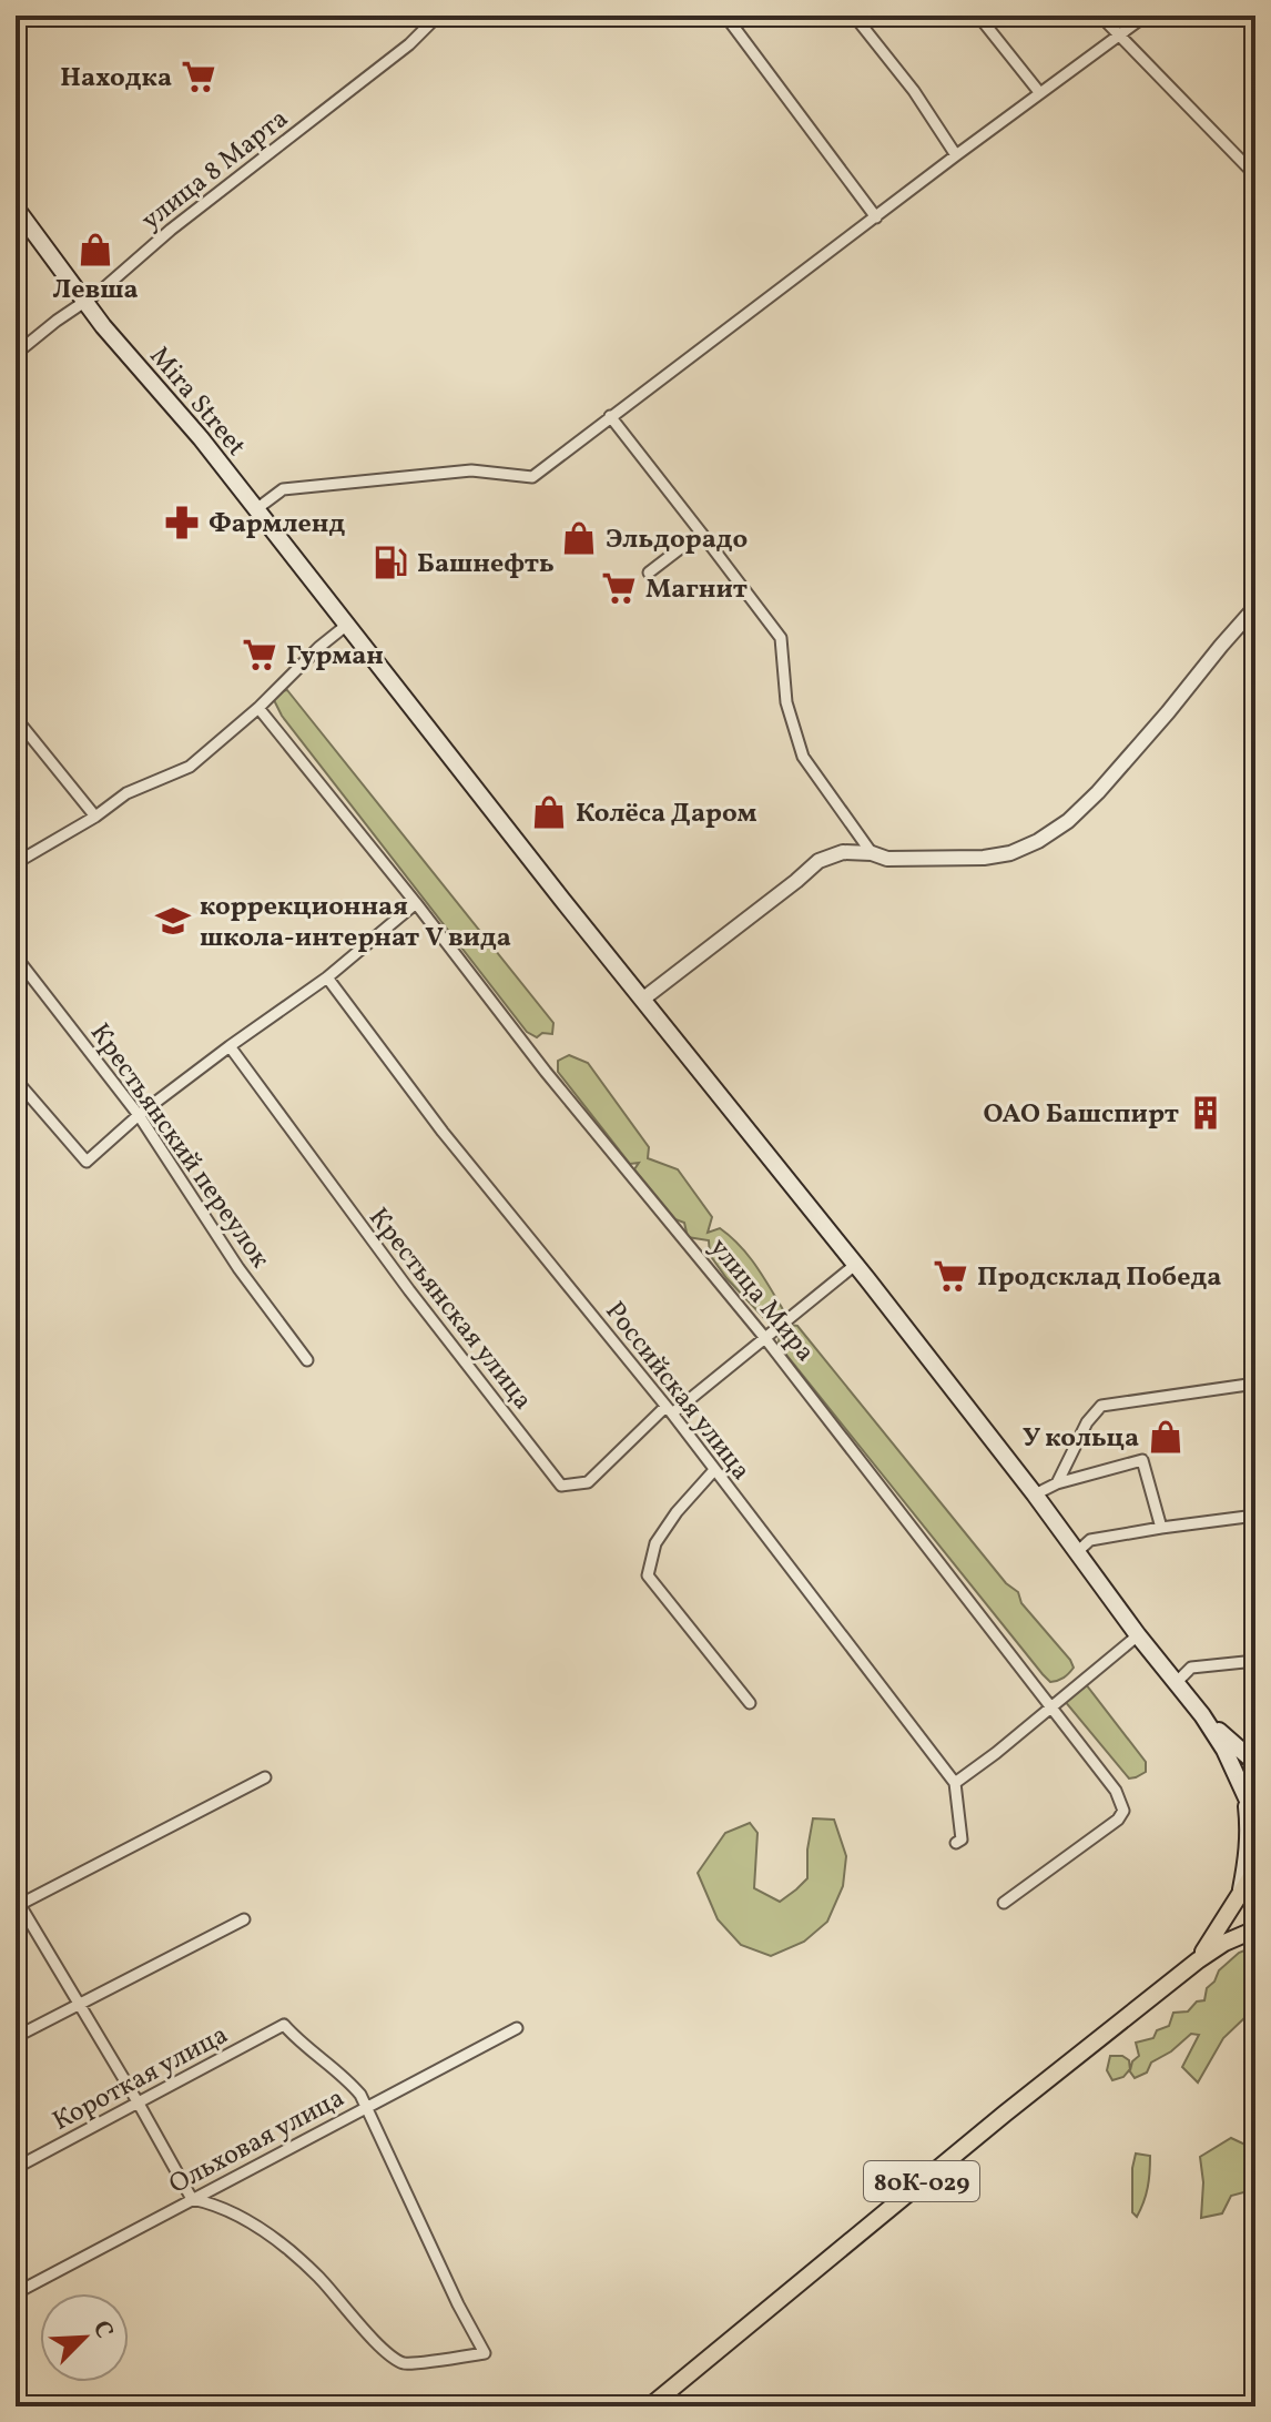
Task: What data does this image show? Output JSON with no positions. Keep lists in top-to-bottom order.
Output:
{
  "streets": {
    "main road": ["Mira Street", "80К-029"],
    "street": [
      "улица 8 Марта",
      "Крестьянский переулок",
      "улица Мира",
      "Крестьянская улица",
      "Российская улица",
      "Короткая улица",
      "Ольховая улица"
    ]
  },
  "crossings": [
    ["улица 8 Марта", "Mira Street"],
    ["Крестьянская улица", "Российская улица"],
    ["Короткая улица", "Ольховая улица"]
  ],
  "places": {
    "supermarket": [
      "Находка",
      "Магнит",
      "Гурман",
      "Продсклад Победа"
    ],
    "shop": [
      "Левша",
      "Эльдорадо",
      "Колёса Даром",
      "У кольца"
    ],
    "pharmacy": ["Фармленд"],
    "fuel station": ["Башнефть"],
    "school or university": ["коррекционная школа-интернат V вида"],
    "building": ["ОАО Башспирт"]
  },
  "north": "top right"
}
